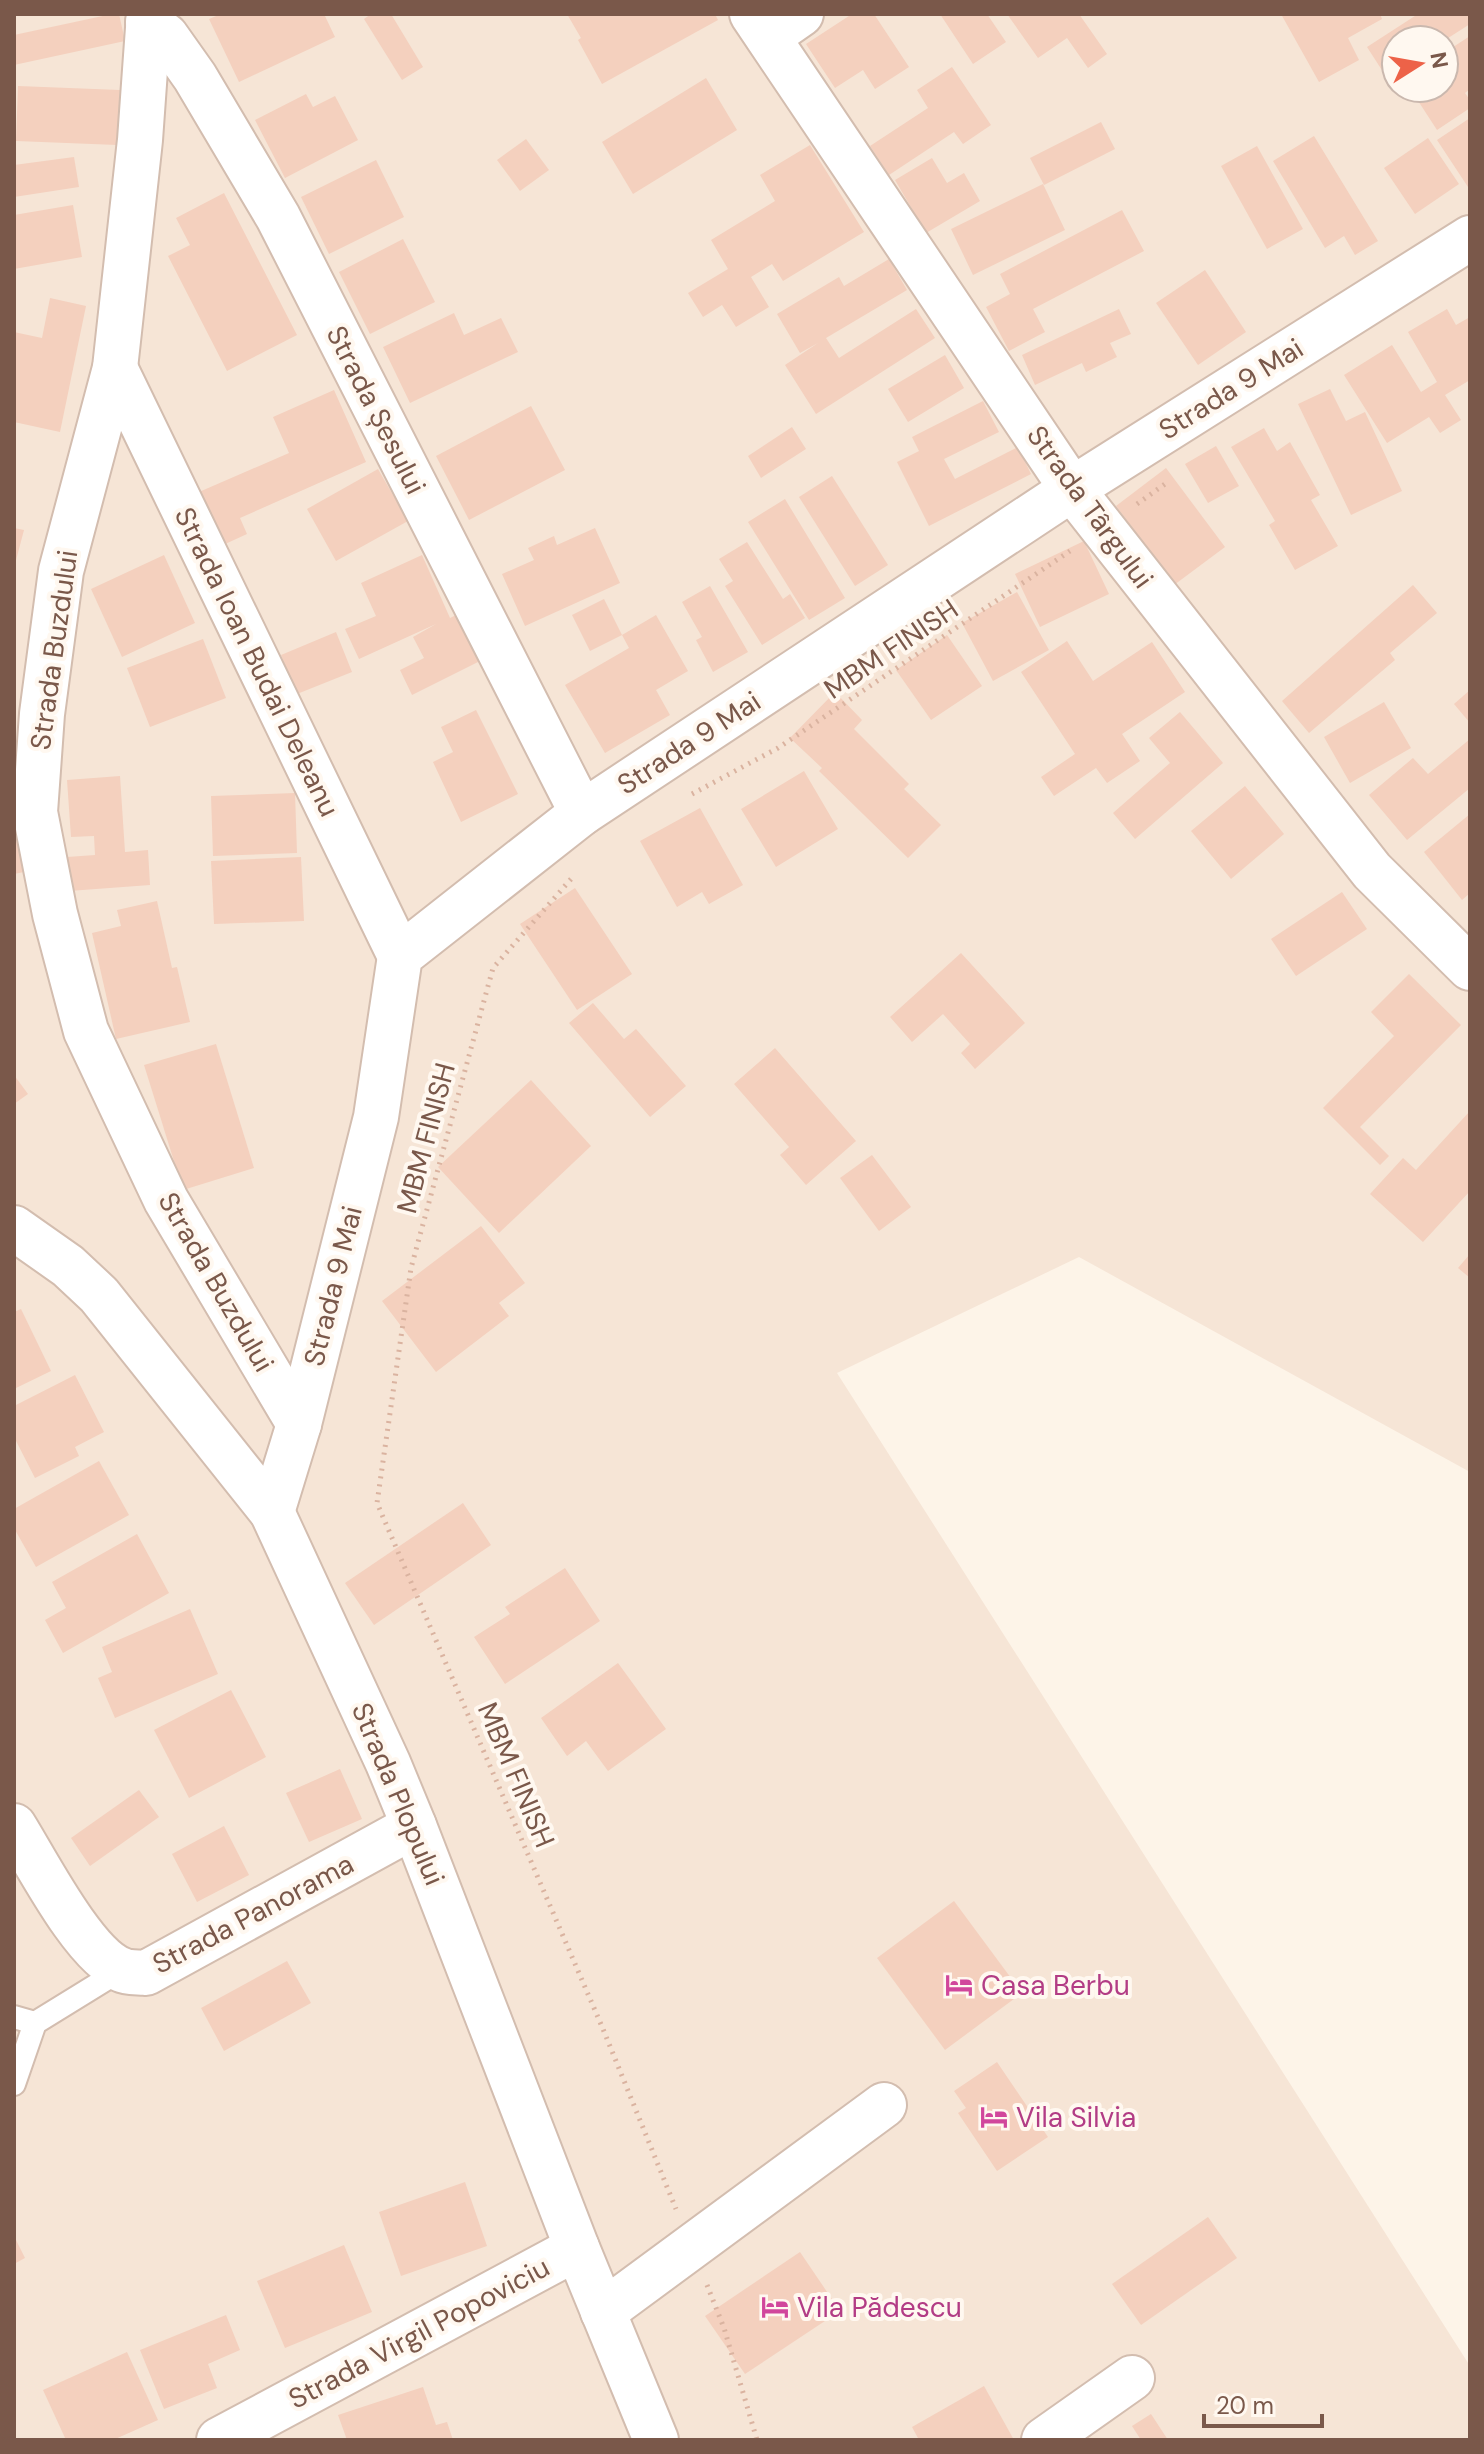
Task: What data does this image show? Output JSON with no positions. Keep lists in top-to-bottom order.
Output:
{
  "streets": {
    "street": [
      "Strada 9 Mai",
      "Strada Șesului",
      "Strada Târgului",
      "Strada Buzdului",
      "Strada Ioan Budai Deleanu",
      "Strada Plopului",
      "Strada Panorama",
      "Strada Virgil Popoviciu"
    ],
    "path": ["MBM FINISH"]
  },
  "crossings": [
    ["Strada 9 Mai", "Strada Șesului"],
    ["Strada 9 Mai", "Strada Târgului"],
    ["Strada 9 Mai", "Strada Buzdului"],
    ["Strada 9 Mai", "Strada Ioan Budai Deleanu"],
    ["Strada 9 Mai", "Strada Plopului"],
    ["Strada Șesului", "Strada Buzdului"],
    ["Strada Buzdului", "Strada Ioan Budai Deleanu"],
    ["Strada Plopului", "Strada Panorama"],
    ["Strada Plopului", "Strada Virgil Popoviciu"]
  ],
  "places": {
    "hotel": ["Casa Berbu", "Vila Silvia", "Vila Pădescu"]
  },
  "scale_bar": "20 m",
  "north": "right"
}
